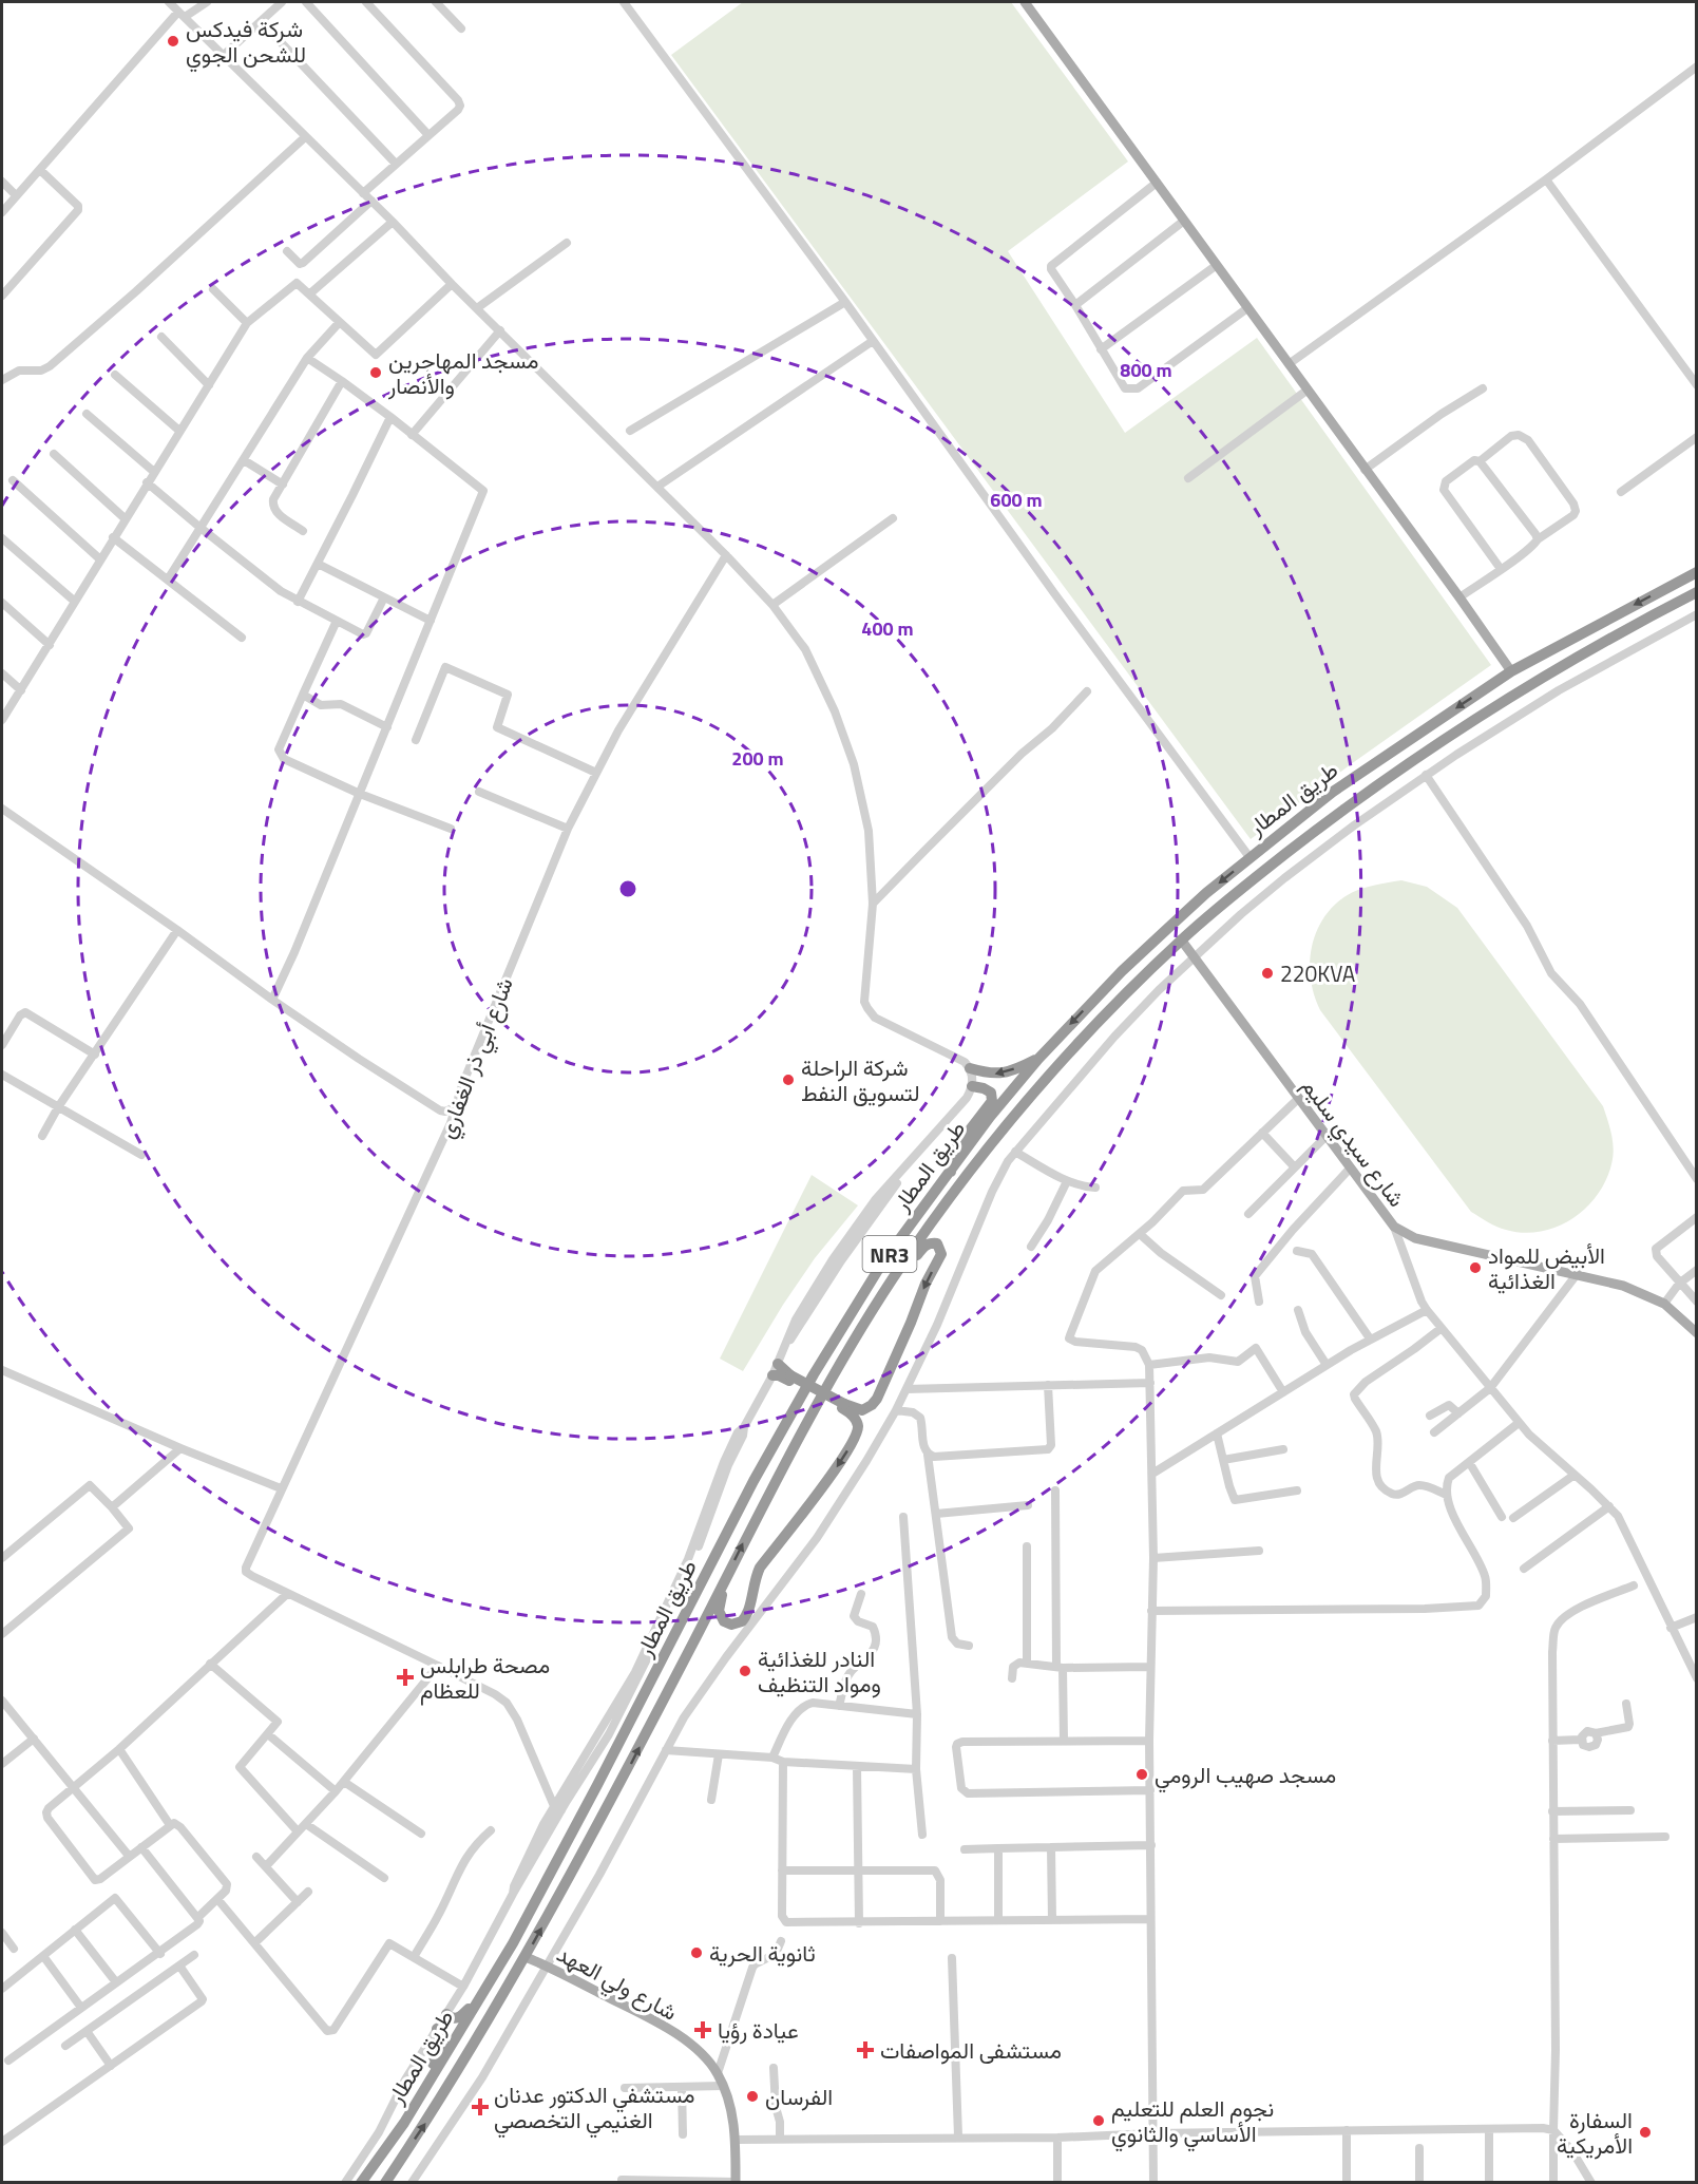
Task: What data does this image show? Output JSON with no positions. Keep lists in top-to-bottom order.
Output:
{
  "streets": {
    "highway": ["طريق المطار", "NR3"],
    "main road": ["شارع سيدي سليم", "شارع ولي العهد"],
    "street": ["شارع أبي ذر الغفاري"]
  },
  "crossings": [
    ["طريق المطار", "شارع سيدي سليم"],
    ["طريق المطار", "شارع ولي العهد"]
  ],
  "places": {
    "other": [
      "شركة فيدكس للشحن الجوي",
      "مسجد المهاجرين والأنصار",
      "220KVA",
      "شركة الراحلة لتسويق النفط",
      "الأبيض للمواد الغذائية",
      "النادر للغذائية ومواد التنظيف",
      "مسجد صهيب الرومي",
      "ثانوية الحرية",
      "الفرسان",
      "نجوم العلم للتعليم الأساسي والثانوي",
      "السفارة الأمريكية"
    ],
    "health": [
      "مصحة طرابلس للعظام",
      "عيادة رؤيا",
      "مستشفى المواصفات",
      "مستشفي الدكتور عدنان الغنيمي التخصصي"
    ]
  },
  "rings": [
    "800 m",
    "600 m",
    "400 m",
    "200 m"
  ]
}
